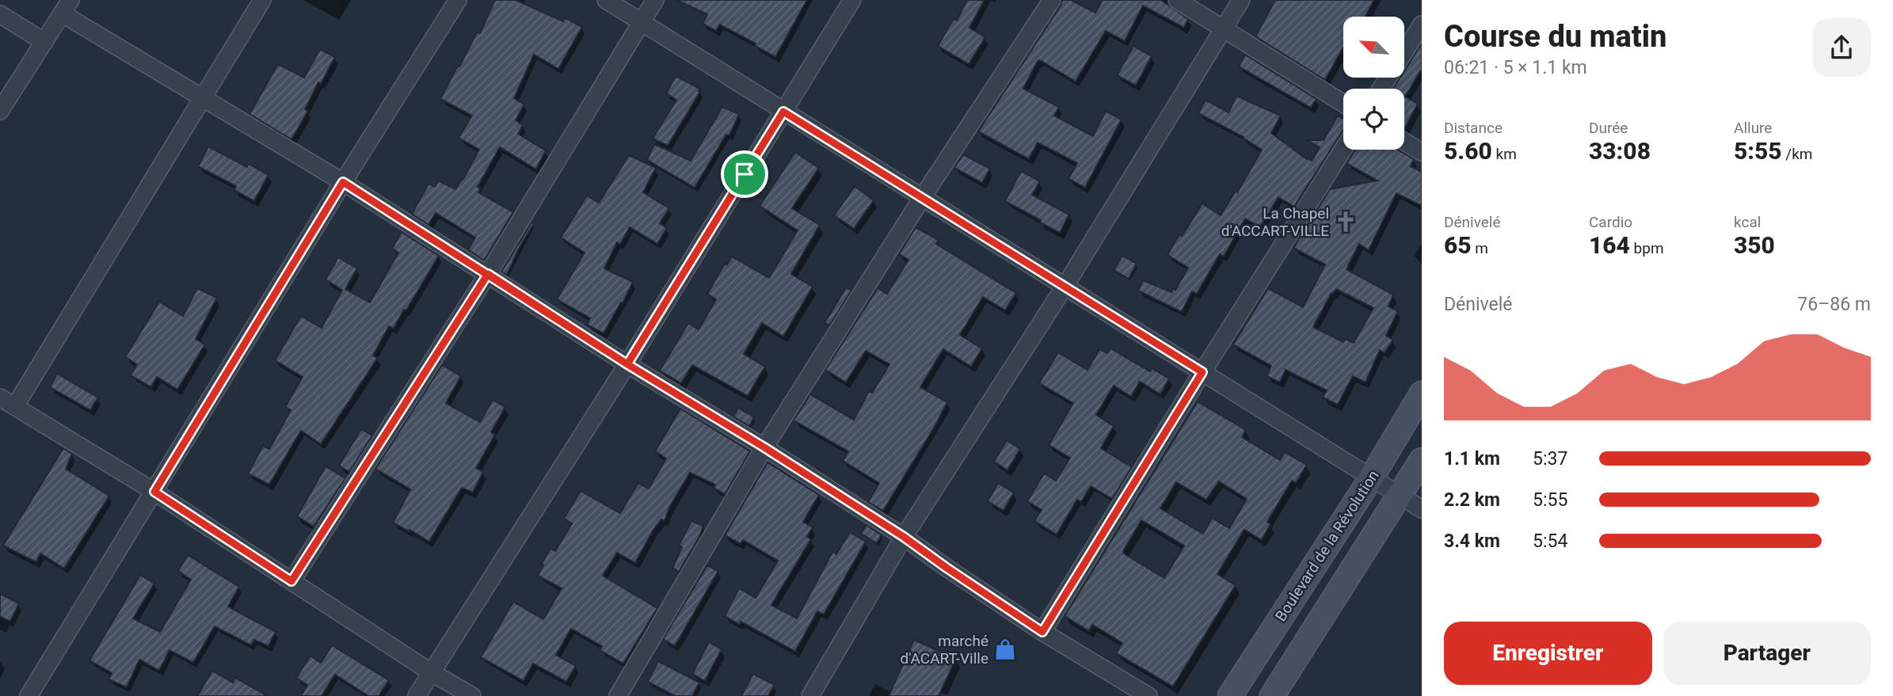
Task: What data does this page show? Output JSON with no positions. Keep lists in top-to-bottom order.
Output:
{
  "streets": {
    "main road": ["Boulevard de la Révolution"]
  },
  "places": {
    "church": ["La Chapel d'ACCART-VILLE"],
    "shop": ["marché d'ACART-Ville"]
  },
  "north": "top left",
  "page": {
    "heading": ["Course du matin", "06:21 · 5 × 1.1 km"],
    "stats": [
      ["Distance", "5.60 km"],
      ["Durée", "33:08"],
      ["Allure", "5:55 /km"],
      ["Dénivelé", "65 m"],
      ["Cardio", "164 bpm"],
      ["kcal", "350"]
    ],
    "chart": ["Dénivelé", "76–86 m"],
    "list": [
      {
        "name": "1.1 km",
        "note": "5:37"
      },
      {
        "name": "2.2 km",
        "note": "5:55"
      },
      {
        "name": "3.4 km",
        "note": "5:54"
      }
    ],
    "buttons": ["Enregistrer", "Partager"]
  }
}
